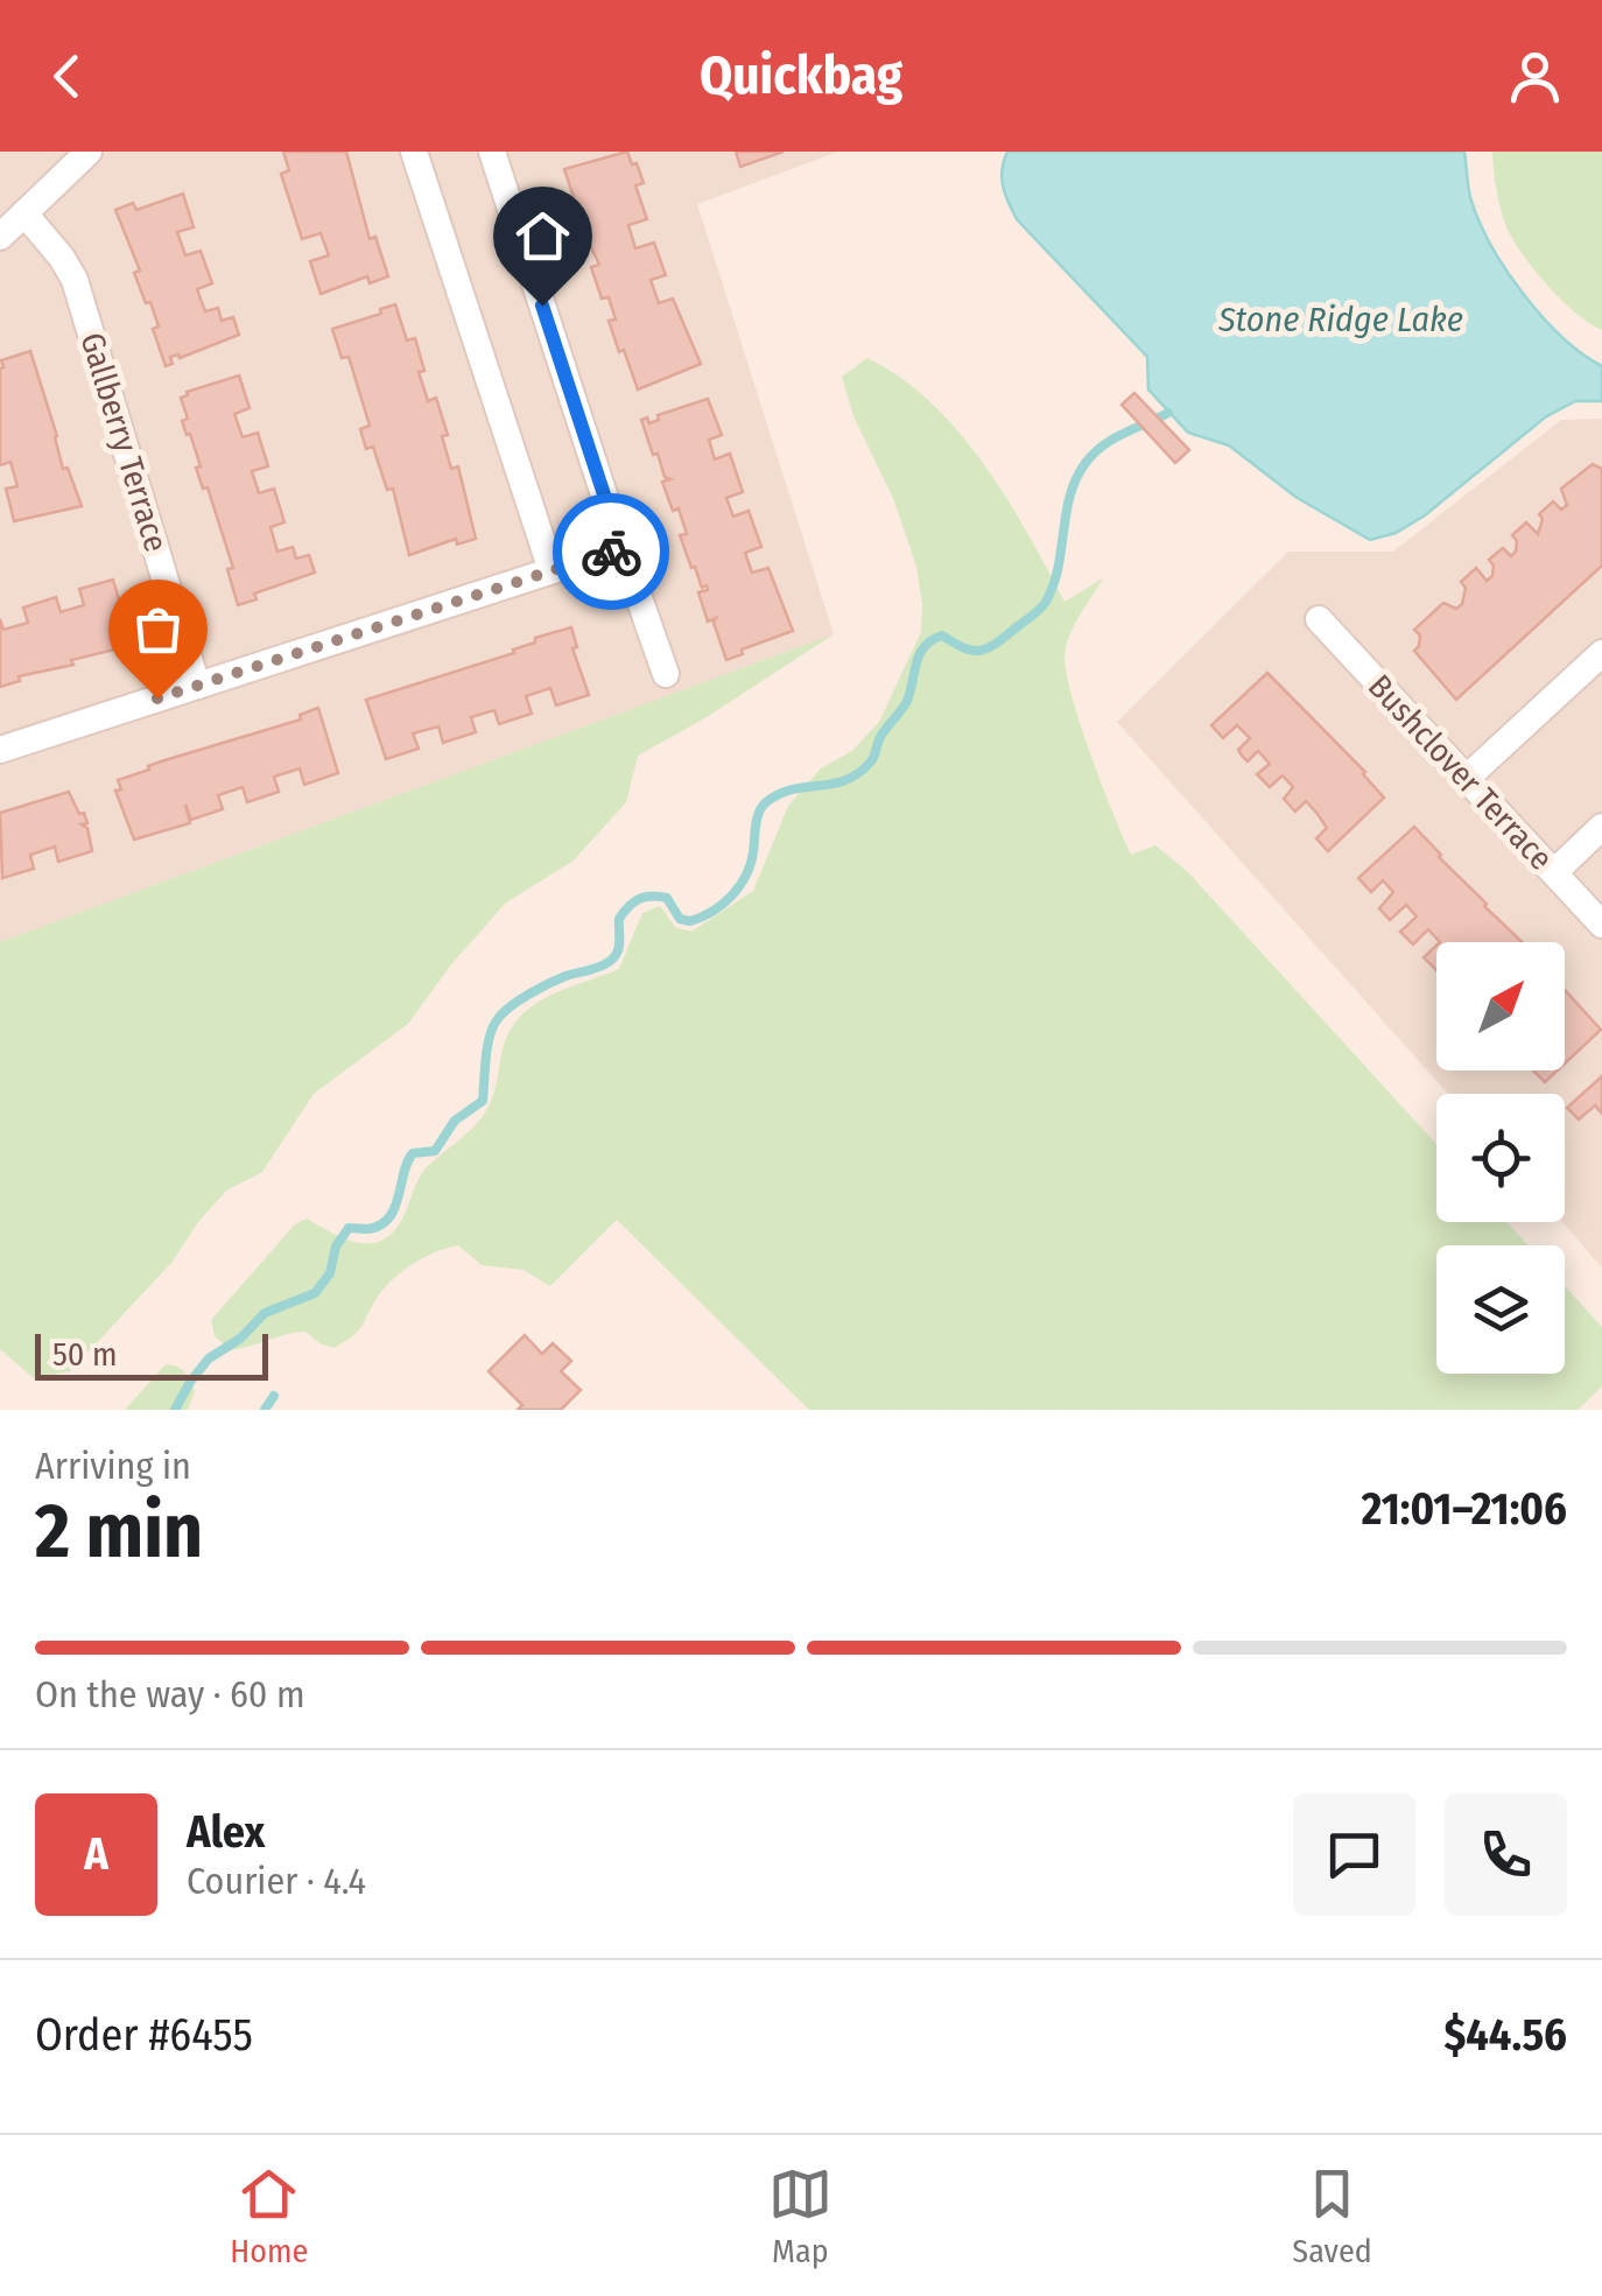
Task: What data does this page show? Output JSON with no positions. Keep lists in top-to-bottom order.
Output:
{
  "streets": {
    "street": ["Gallberry Terrace", "Bushclover Terrace"]
  },
  "water": ["Stone Ridge Lake"],
  "scale_bar": "50 m",
  "north": "top right",
  "page": {
    "header": "Quickbag",
    "scale": "50 m",
    "heading": ["2 min", "Arriving in", "21:01–21:06"],
    "panel": [
      "Alex",
      "Courier · 4.4",
      "Order #6455",
      "$44.56"
    ],
    "bar": "On the way · 60 m",
    "round": "A",
    "tabs": ["Home", "Map", "Saved"]
  }
}
